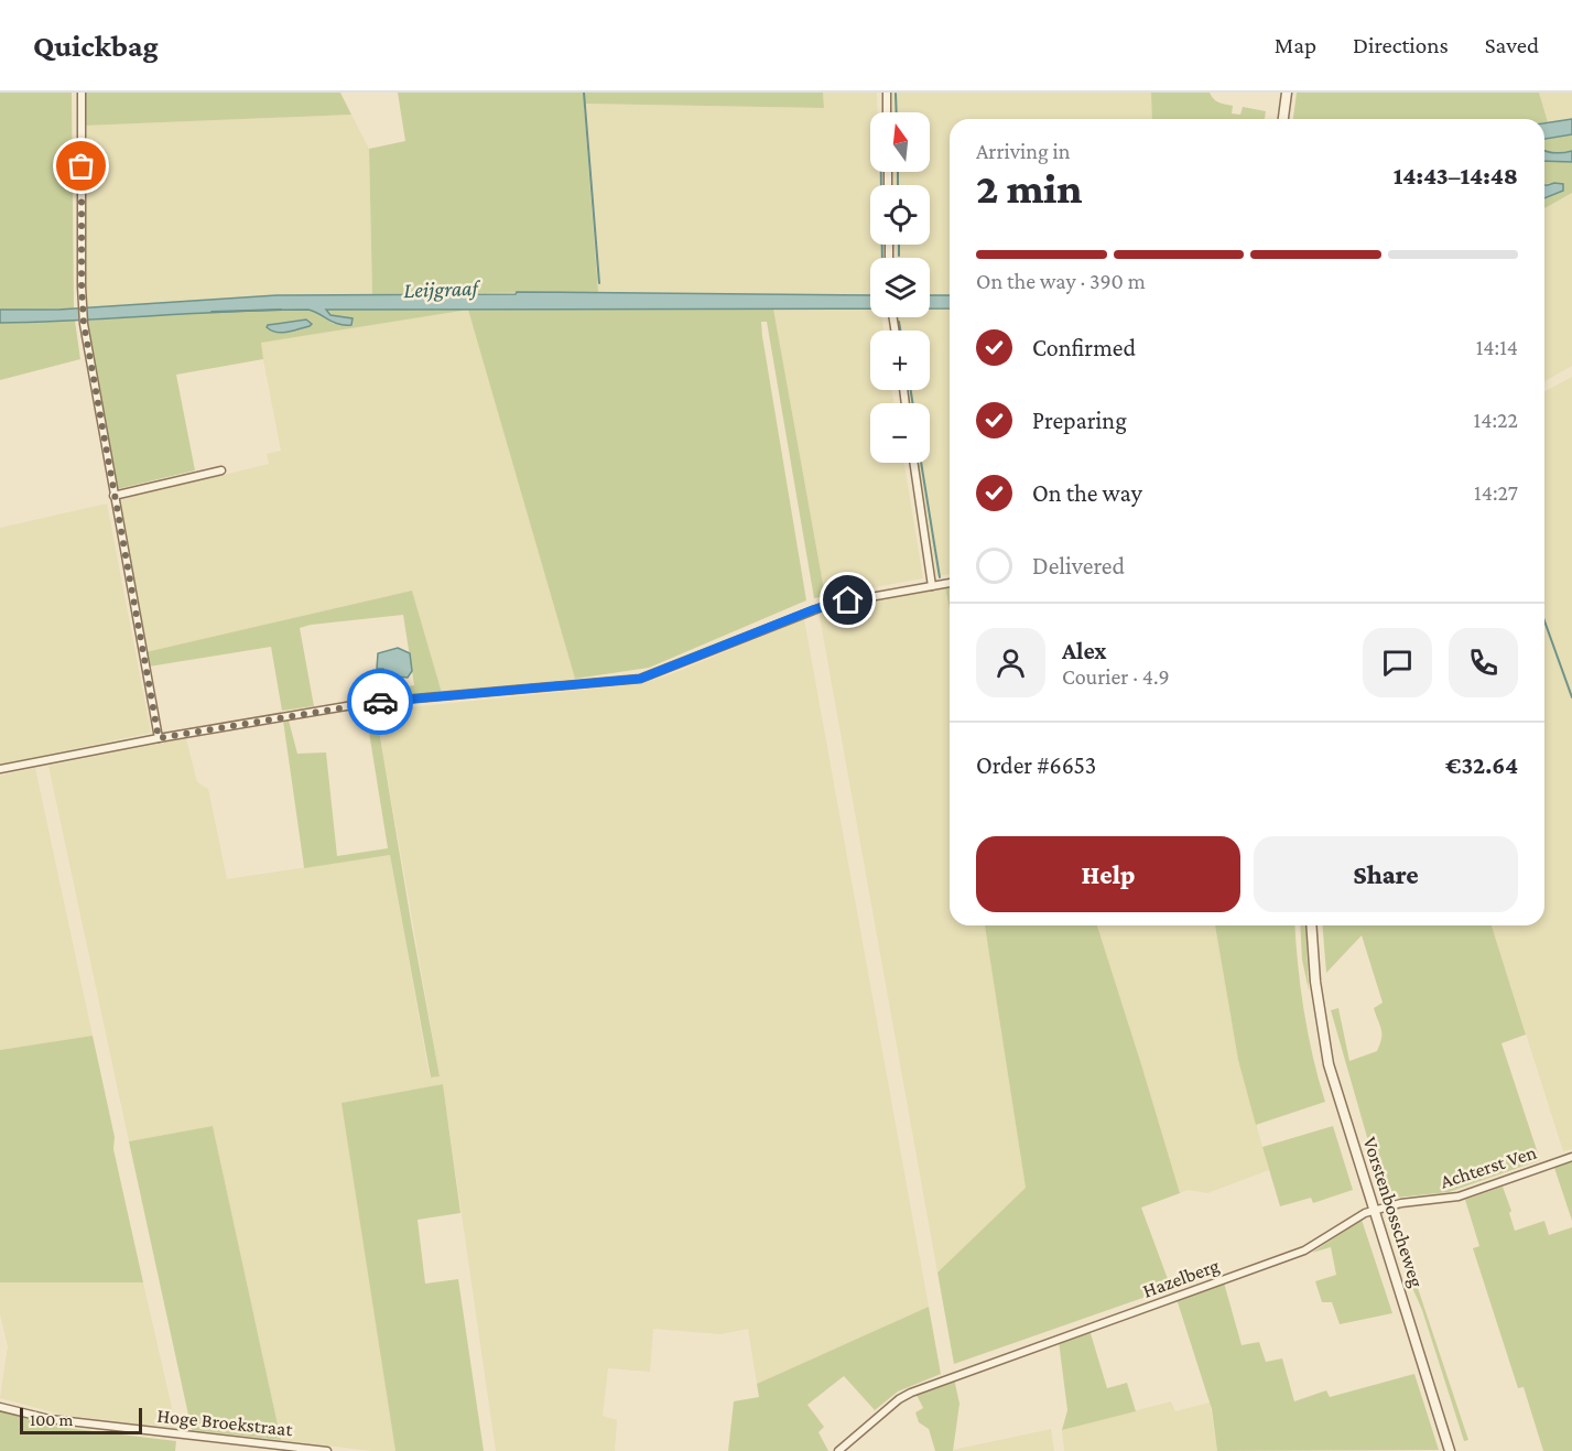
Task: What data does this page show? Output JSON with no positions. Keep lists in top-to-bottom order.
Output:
{
  "streets": {
    "street": [
      "Achterst Ven",
      "Vorstenbosscheweg",
      "Hazelberg",
      "Hoge Broekstraat"
    ]
  },
  "crossings": [
    ["Achterst Ven", "Vorstenbosscheweg"],
    ["Achterst Ven", "Hazelberg"],
    ["Vorstenbosscheweg", "Hazelberg"]
  ],
  "water": ["Leijgraaf"],
  "scale_bar": "100 m",
  "north": "top",
  "page": {
    "header": "Quickbag",
    "nav": ["Map", "Directions", "Saved"],
    "map_buttons": ["+", "−"],
    "heading": ["2 min", "Arriving in", "14:43–14:48"],
    "panel": [
      "Alex",
      "Courier · 4.9",
      "Order #6653",
      "€32.64"
    ],
    "bar": "On the way · 390 m",
    "list": [
      ["Confirmed", "14:14"],
      ["Preparing", "14:22"],
      ["On the way", "14:27"],
      "Delivered"
    ],
    "buttons": ["Help", "Share"],
    "scale": "100 m"
  }
}
